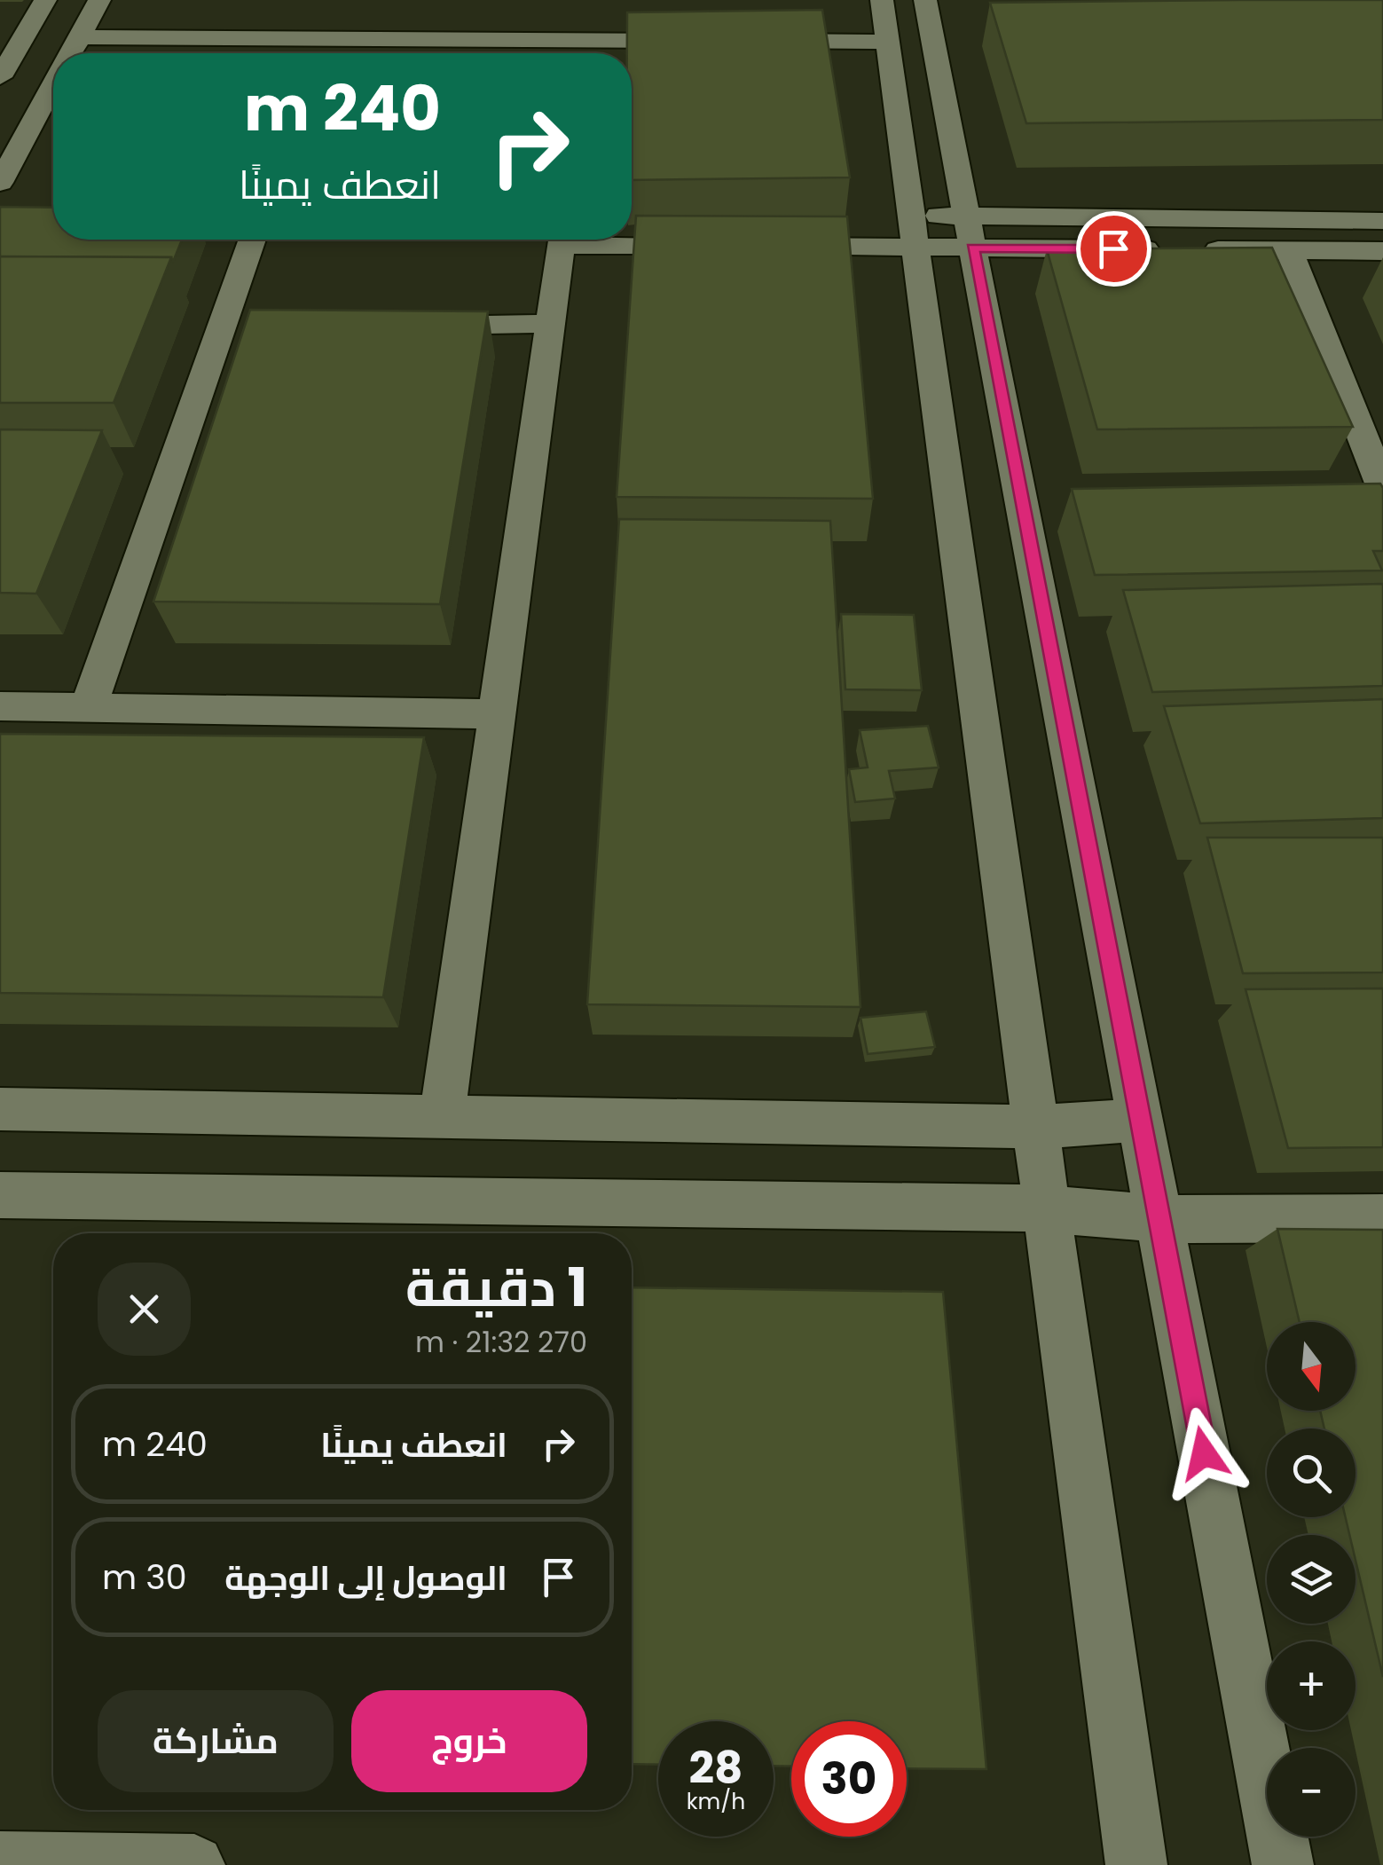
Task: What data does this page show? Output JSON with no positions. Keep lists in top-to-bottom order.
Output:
{
  "north": "bottom",
  "page": {
    "turn": ["240 m", "انعطف يمينًا"],
    "heading": ["1 دقيقة", "270 m · 21:32"],
    "map_buttons": ["+", "−"],
    "list": [
      {
        "name": "انعطف يمينًا",
        "value": "240 m"
      },
      {
        "name": "الوصول إلى الوجهة",
        "value": "30 m"
      }
    ],
    "buttons": ["خروج", "مشاركة"],
    "speed": "28 km/h",
    "limit": "30"
  }
}
